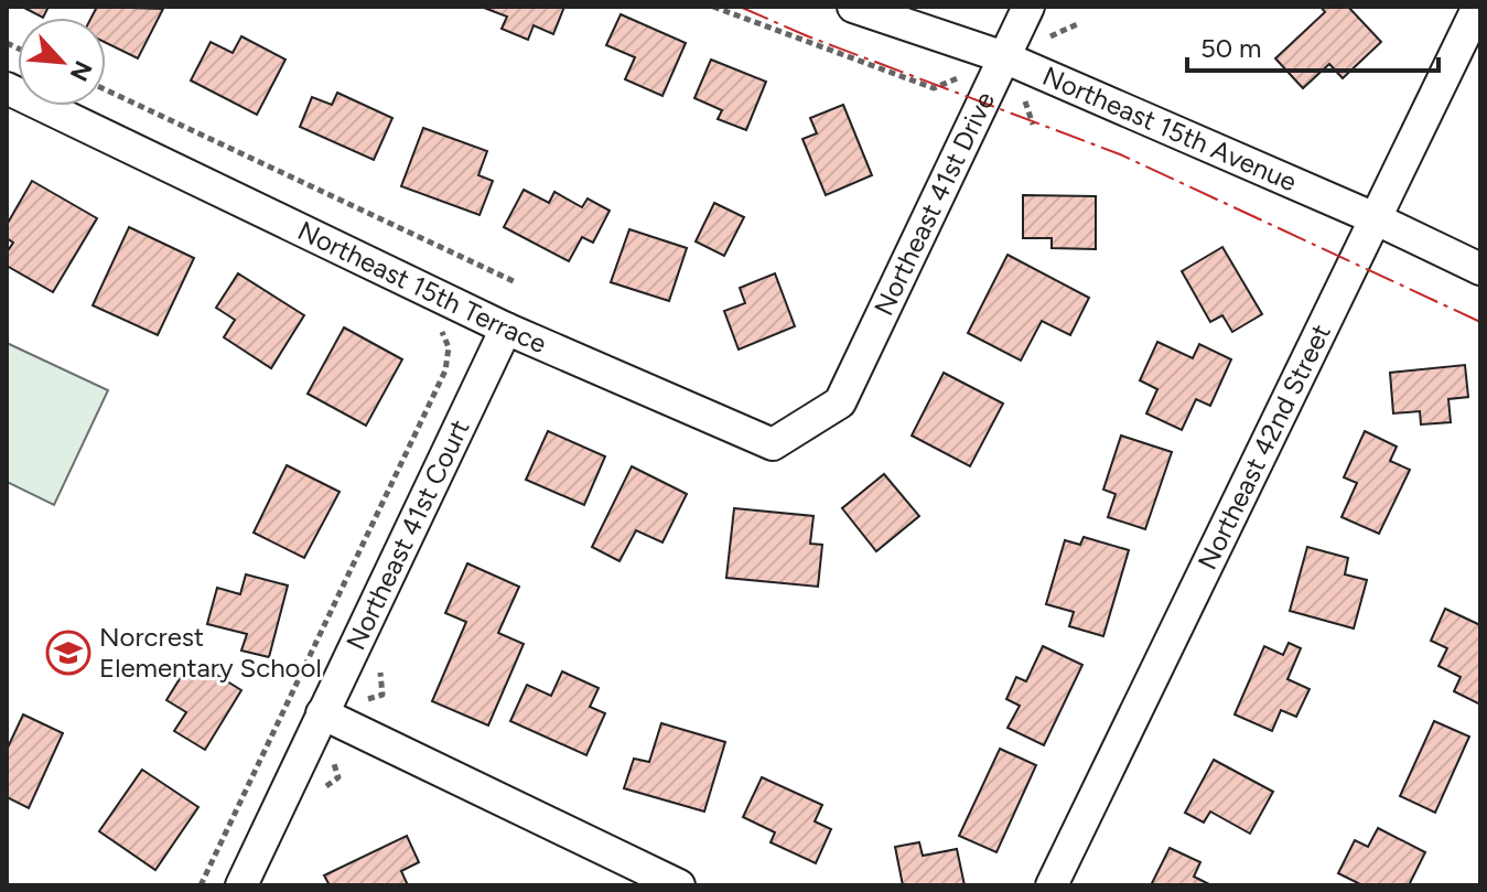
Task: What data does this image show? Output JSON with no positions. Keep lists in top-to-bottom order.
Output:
{
  "streets": {
    "street": [
      "Northeast 15th Avenue",
      "Northeast 41st Drive",
      "Northeast 15th Terrace",
      "Northeast 42nd Street",
      "Northeast 41st Court"
    ]
  },
  "crossings": [
    ["Northeast 15th Avenue", "Northeast 41st Drive"],
    ["Northeast 15th Avenue", "Northeast 42nd Street"],
    ["Northeast 41st Drive", "Northeast 15th Terrace"],
    ["Northeast 15th Terrace", "Northeast 41st Court"]
  ],
  "places": {
    "school or university": ["Norcrest Elementary School"]
  },
  "scale_bar": "50 m",
  "north": "bottom right"
}
